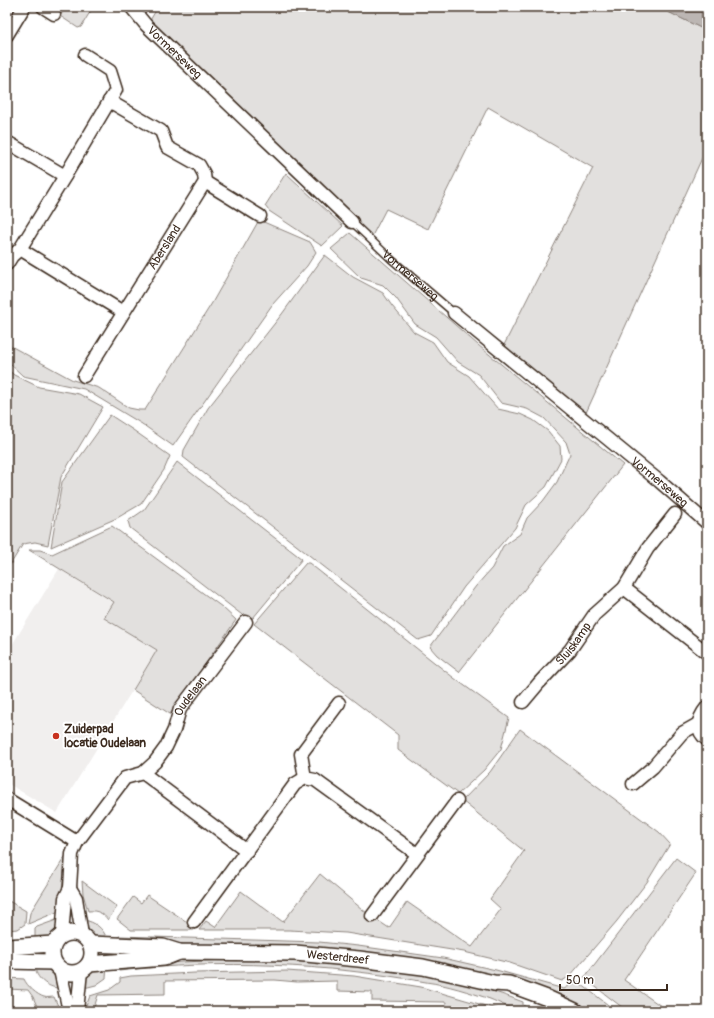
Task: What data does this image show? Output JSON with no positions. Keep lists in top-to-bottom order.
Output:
{
  "streets": {
    "street": [
      "Vormerseweg",
      "Abersland",
      "Sluiskamp",
      "Oudelaan",
      "Westerdreef"
    ]
  },
  "crossings": [
    ["Oudelaan", "Westerdreef"]
  ],
  "places": ["Zuiderpad locatie Oudelaan"],
  "scale_bar": "50 m"
}
